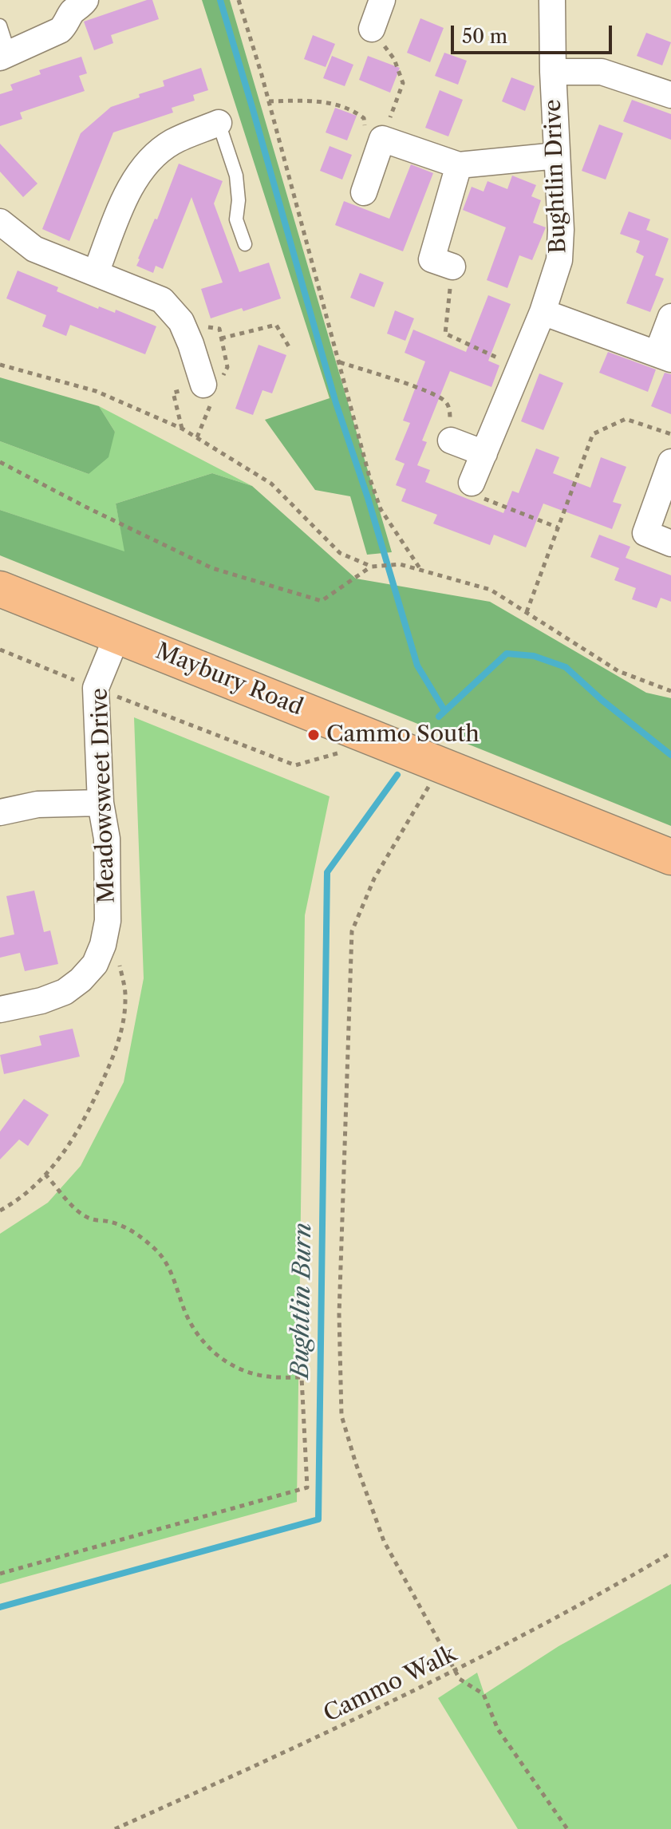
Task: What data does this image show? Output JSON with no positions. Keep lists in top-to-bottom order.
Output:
{
  "streets": {
    "main road": ["Maybury Road"],
    "street": ["Bughtlin Drive", "Meadowsweet Drive"],
    "path": ["Cammo Walk"]
  },
  "crossings": [
    ["Maybury Road", "Meadowsweet Drive"]
  ],
  "water": ["Bughtlin Burn"],
  "places": ["Cammo South"],
  "scale_bar": "50 m"
}
